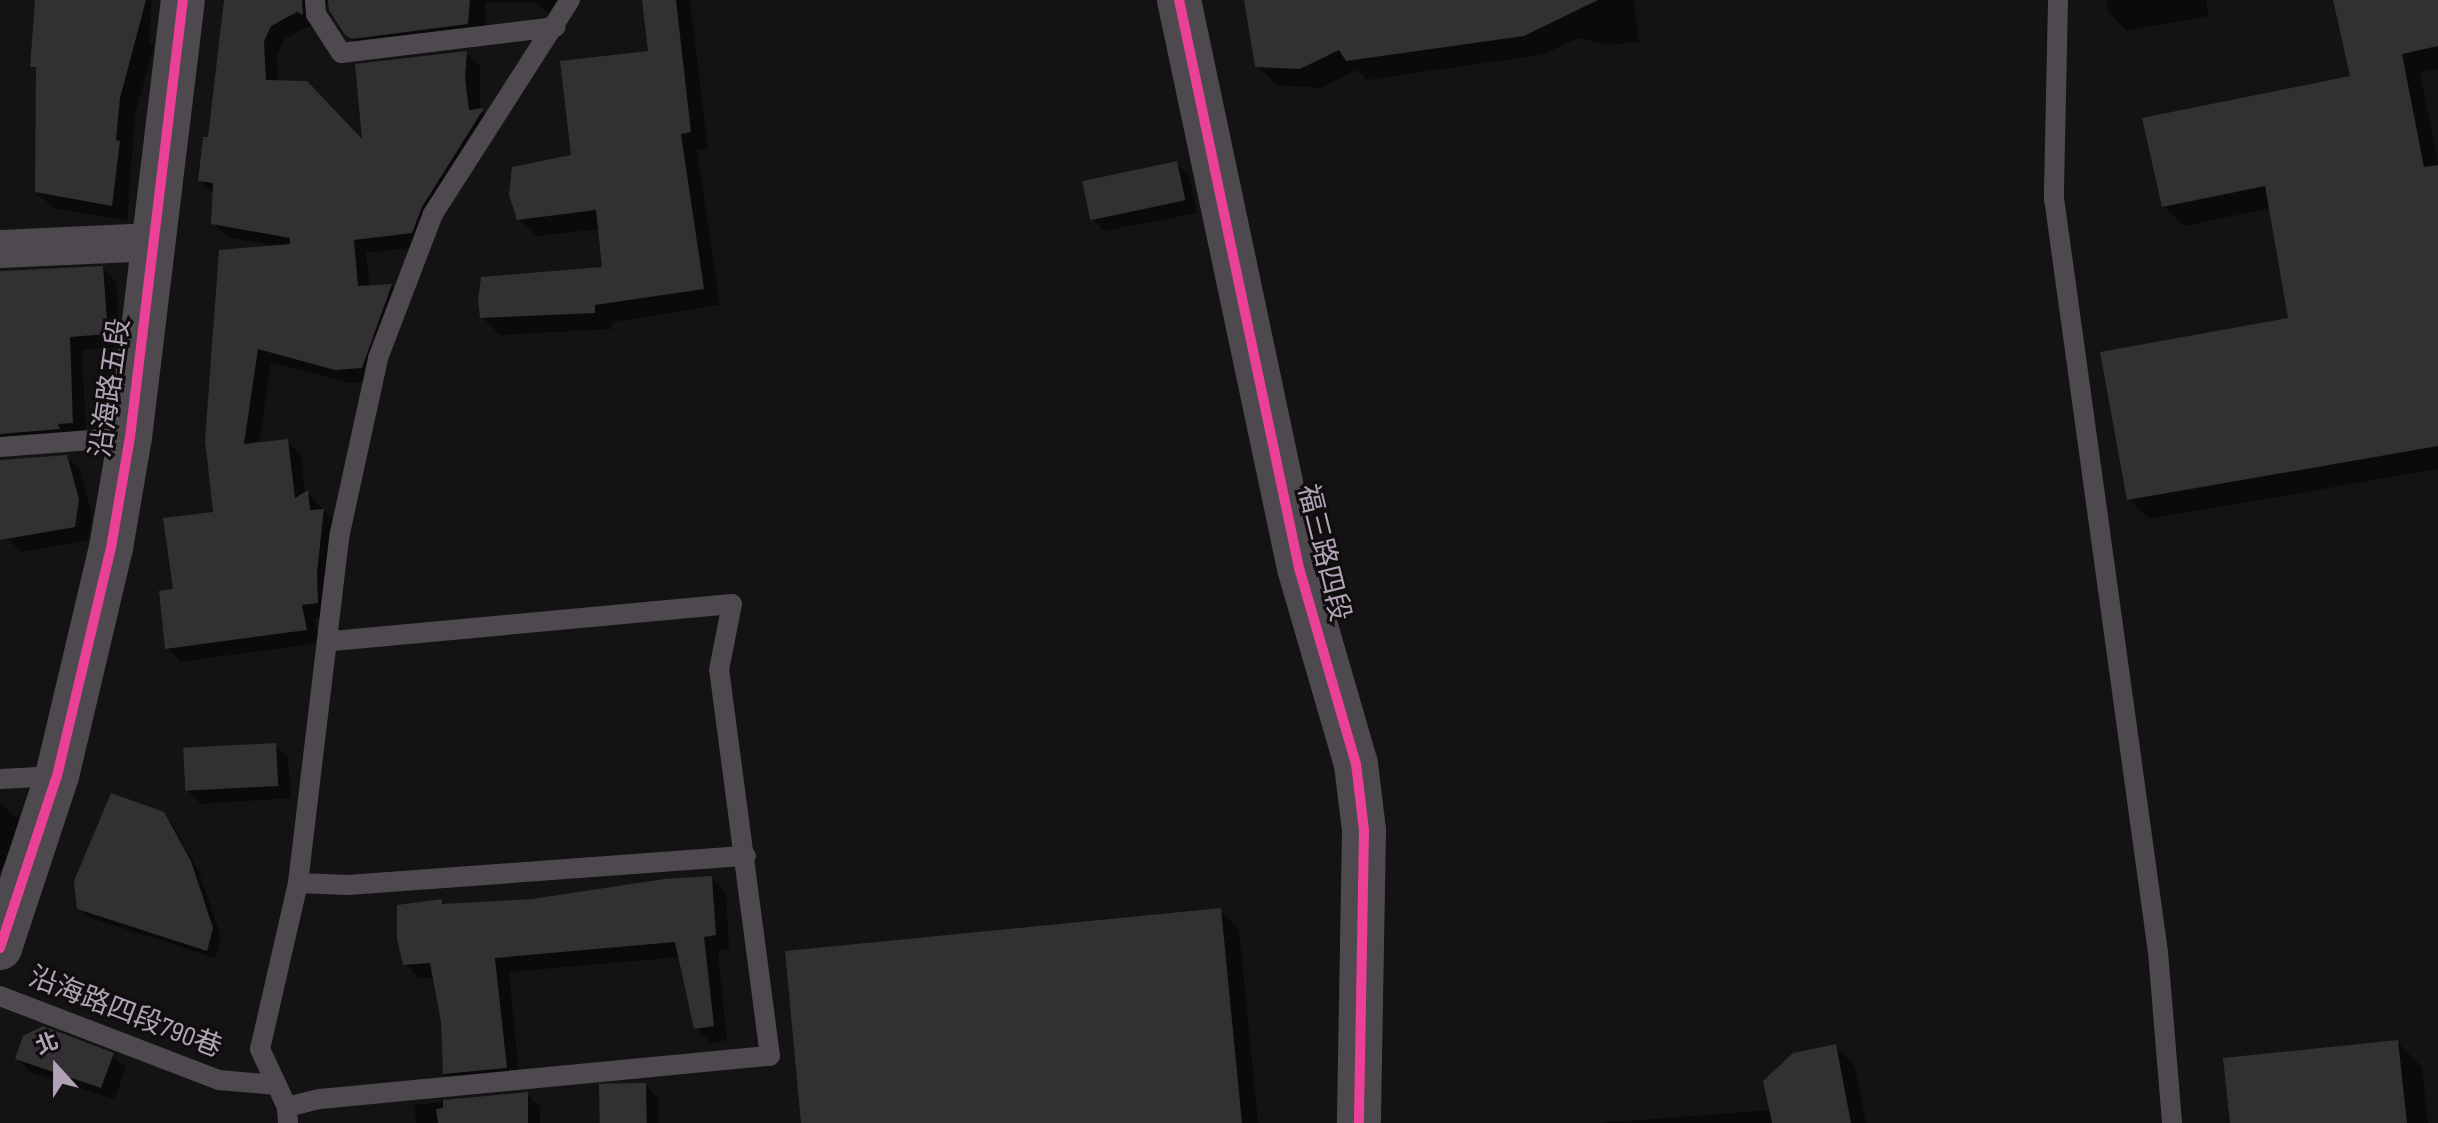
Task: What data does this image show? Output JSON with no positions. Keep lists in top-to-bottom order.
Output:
{
  "streets": {
    "street": ["沿海路五段", "福三路四段"],
    "lane": ["沿海路四段790巷"]
  },
  "north": "top"
}
